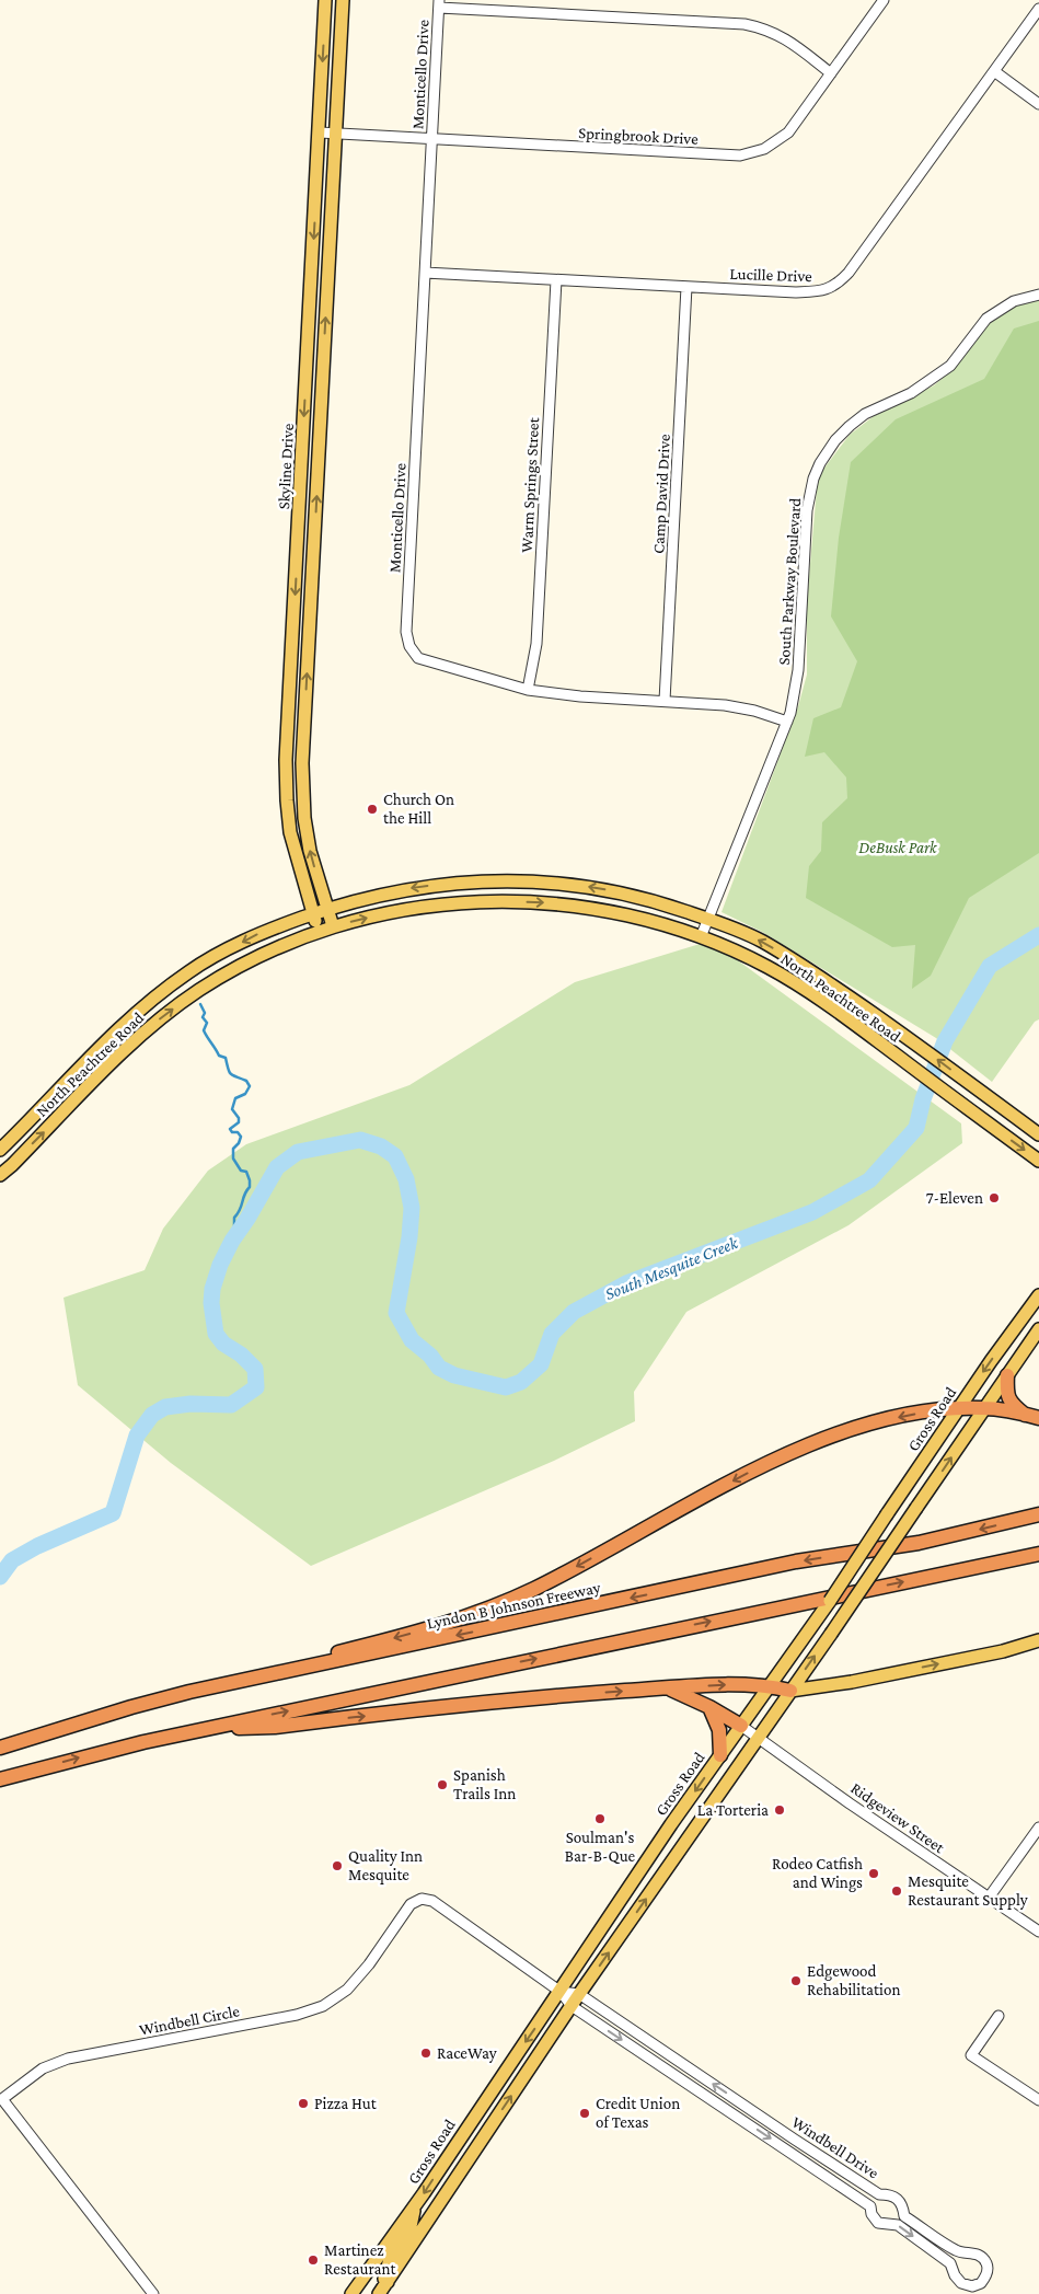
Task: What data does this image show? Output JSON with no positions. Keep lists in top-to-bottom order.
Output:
{
  "streets": {
    "highway": ["Lyndon B Johnson Freeway"],
    "main road": ["Skyline Drive", "North Peachtree Road", "Gross Road"],
    "street": [
      "Monticello Drive",
      "Springbrook Drive",
      "Lucille Drive",
      "Warm Springs Street",
      "Camp David Drive",
      "South Parkway Boulevard",
      "Ridgeview Street",
      "Windbell Circle",
      "Windbell Drive"
    ]
  },
  "crossings": [
    ["Monticello Drive", "Springbrook Drive"],
    ["Monticello Drive", "Lucille Drive"],
    ["Monticello Drive", "Warm Springs Street"],
    ["Monticello Drive", "Camp David Drive"],
    ["Monticello Drive", "South Parkway Boulevard"],
    ["Springbrook Drive", "Skyline Drive"],
    ["Lucille Drive", "Warm Springs Street"],
    ["Lucille Drive", "Camp David Drive"],
    ["Skyline Drive", "North Peachtree Road"],
    ["South Parkway Boulevard", "North Peachtree Road"],
    ["Gross Road", "Ridgeview Street"],
    ["Gross Road", "Windbell Circle"],
    ["Gross Road", "Windbell Drive"],
    ["Windbell Circle", "Windbell Drive"]
  ],
  "water": ["South Mesquite Creek"],
  "parks": ["DeBusk Park"],
  "places": [
    "Church On the Hill",
    "7-Eleven",
    "Spanish Trails Inn",
    "La Torteria",
    "Soulman's Bar-B-Que",
    "Quality Inn Mesquite",
    "Rodeo Catfish and Wings",
    "Mesquite Restaurant Supply",
    "Edgewood Rehabilitation",
    "RaceWay",
    "Pizza Hut",
    "Credit Union of Texas",
    "Martinez Restaurant"
  ]
}
